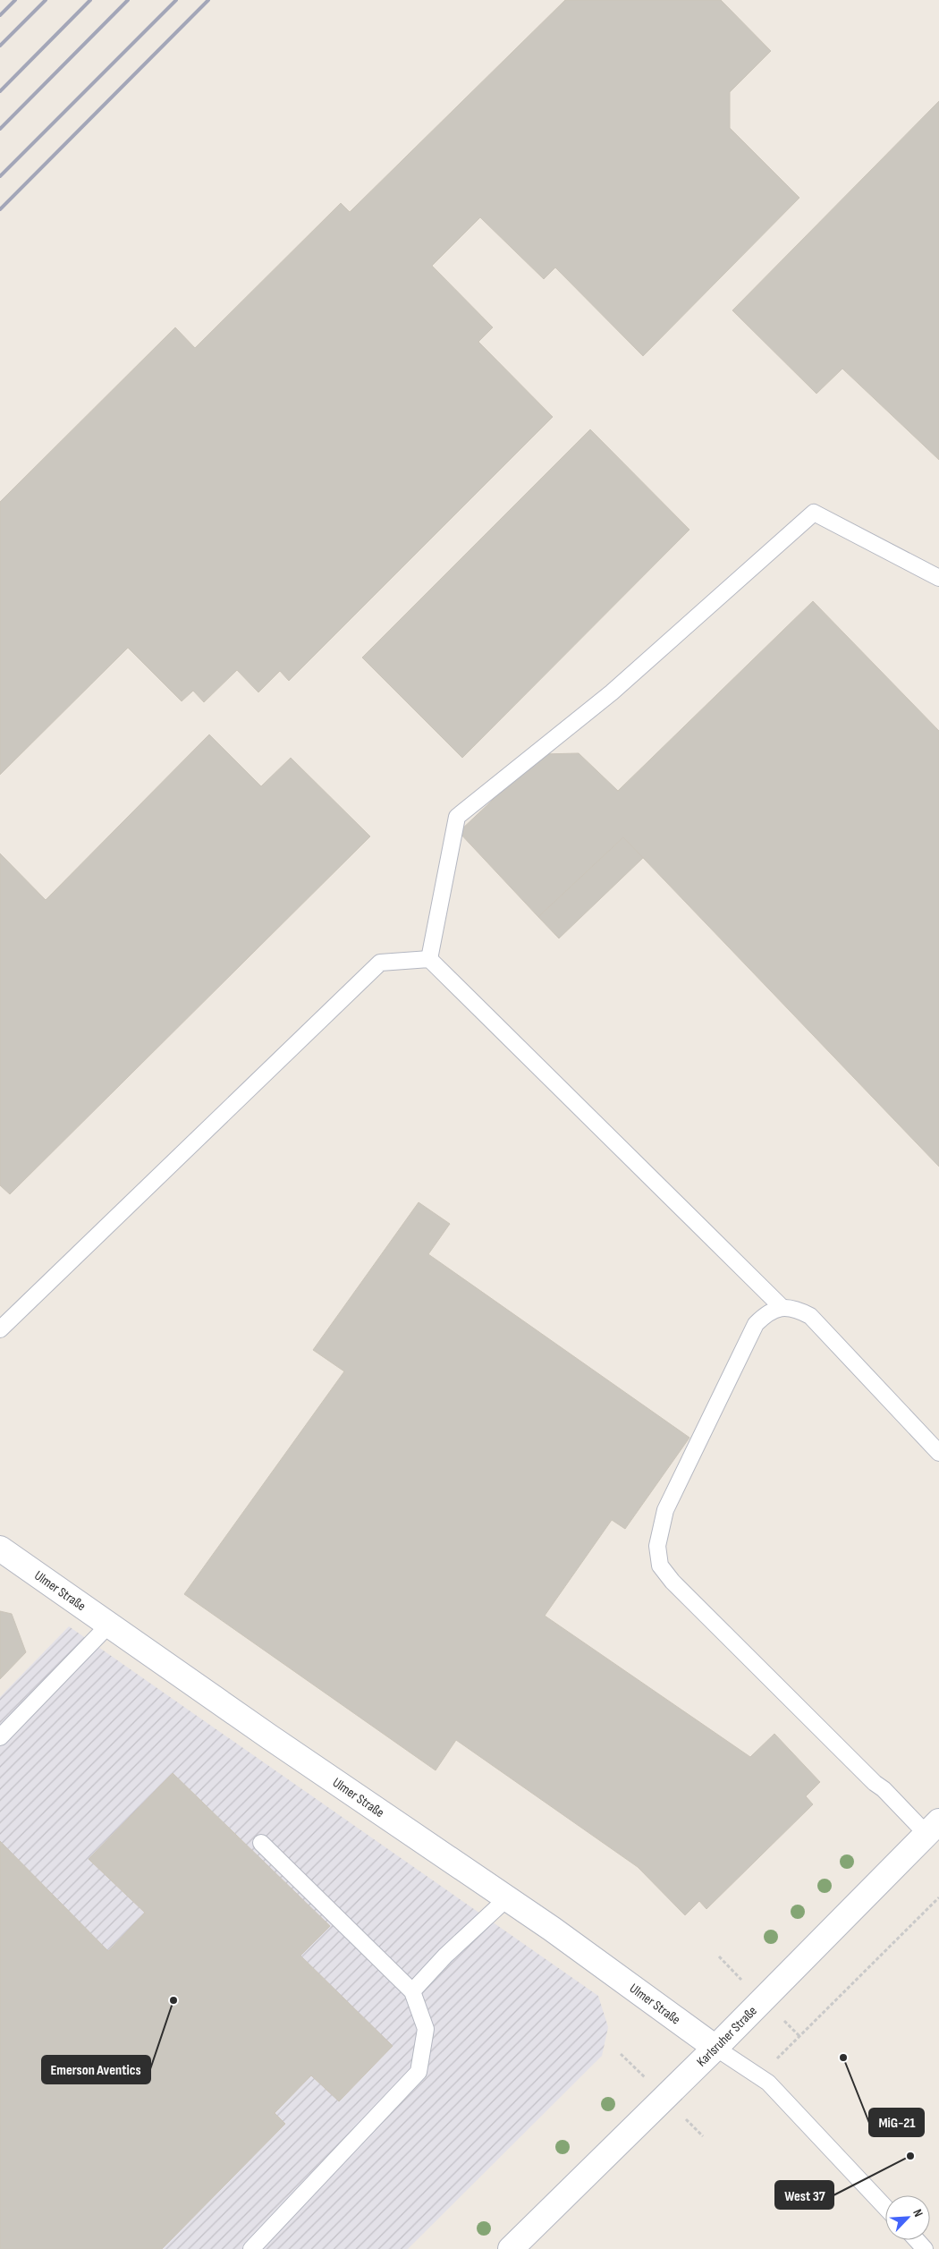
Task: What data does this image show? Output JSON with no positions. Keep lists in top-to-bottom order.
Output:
{
  "streets": {
    "street": ["Ulmer Straße", "Karlsruher Straße"]
  },
  "crossings": [
    ["Ulmer Straße", "Karlsruher Straße"]
  ],
  "places": ["Emerson Aventics", "MiG-21", "West 37"],
  "north": "top right"
}
